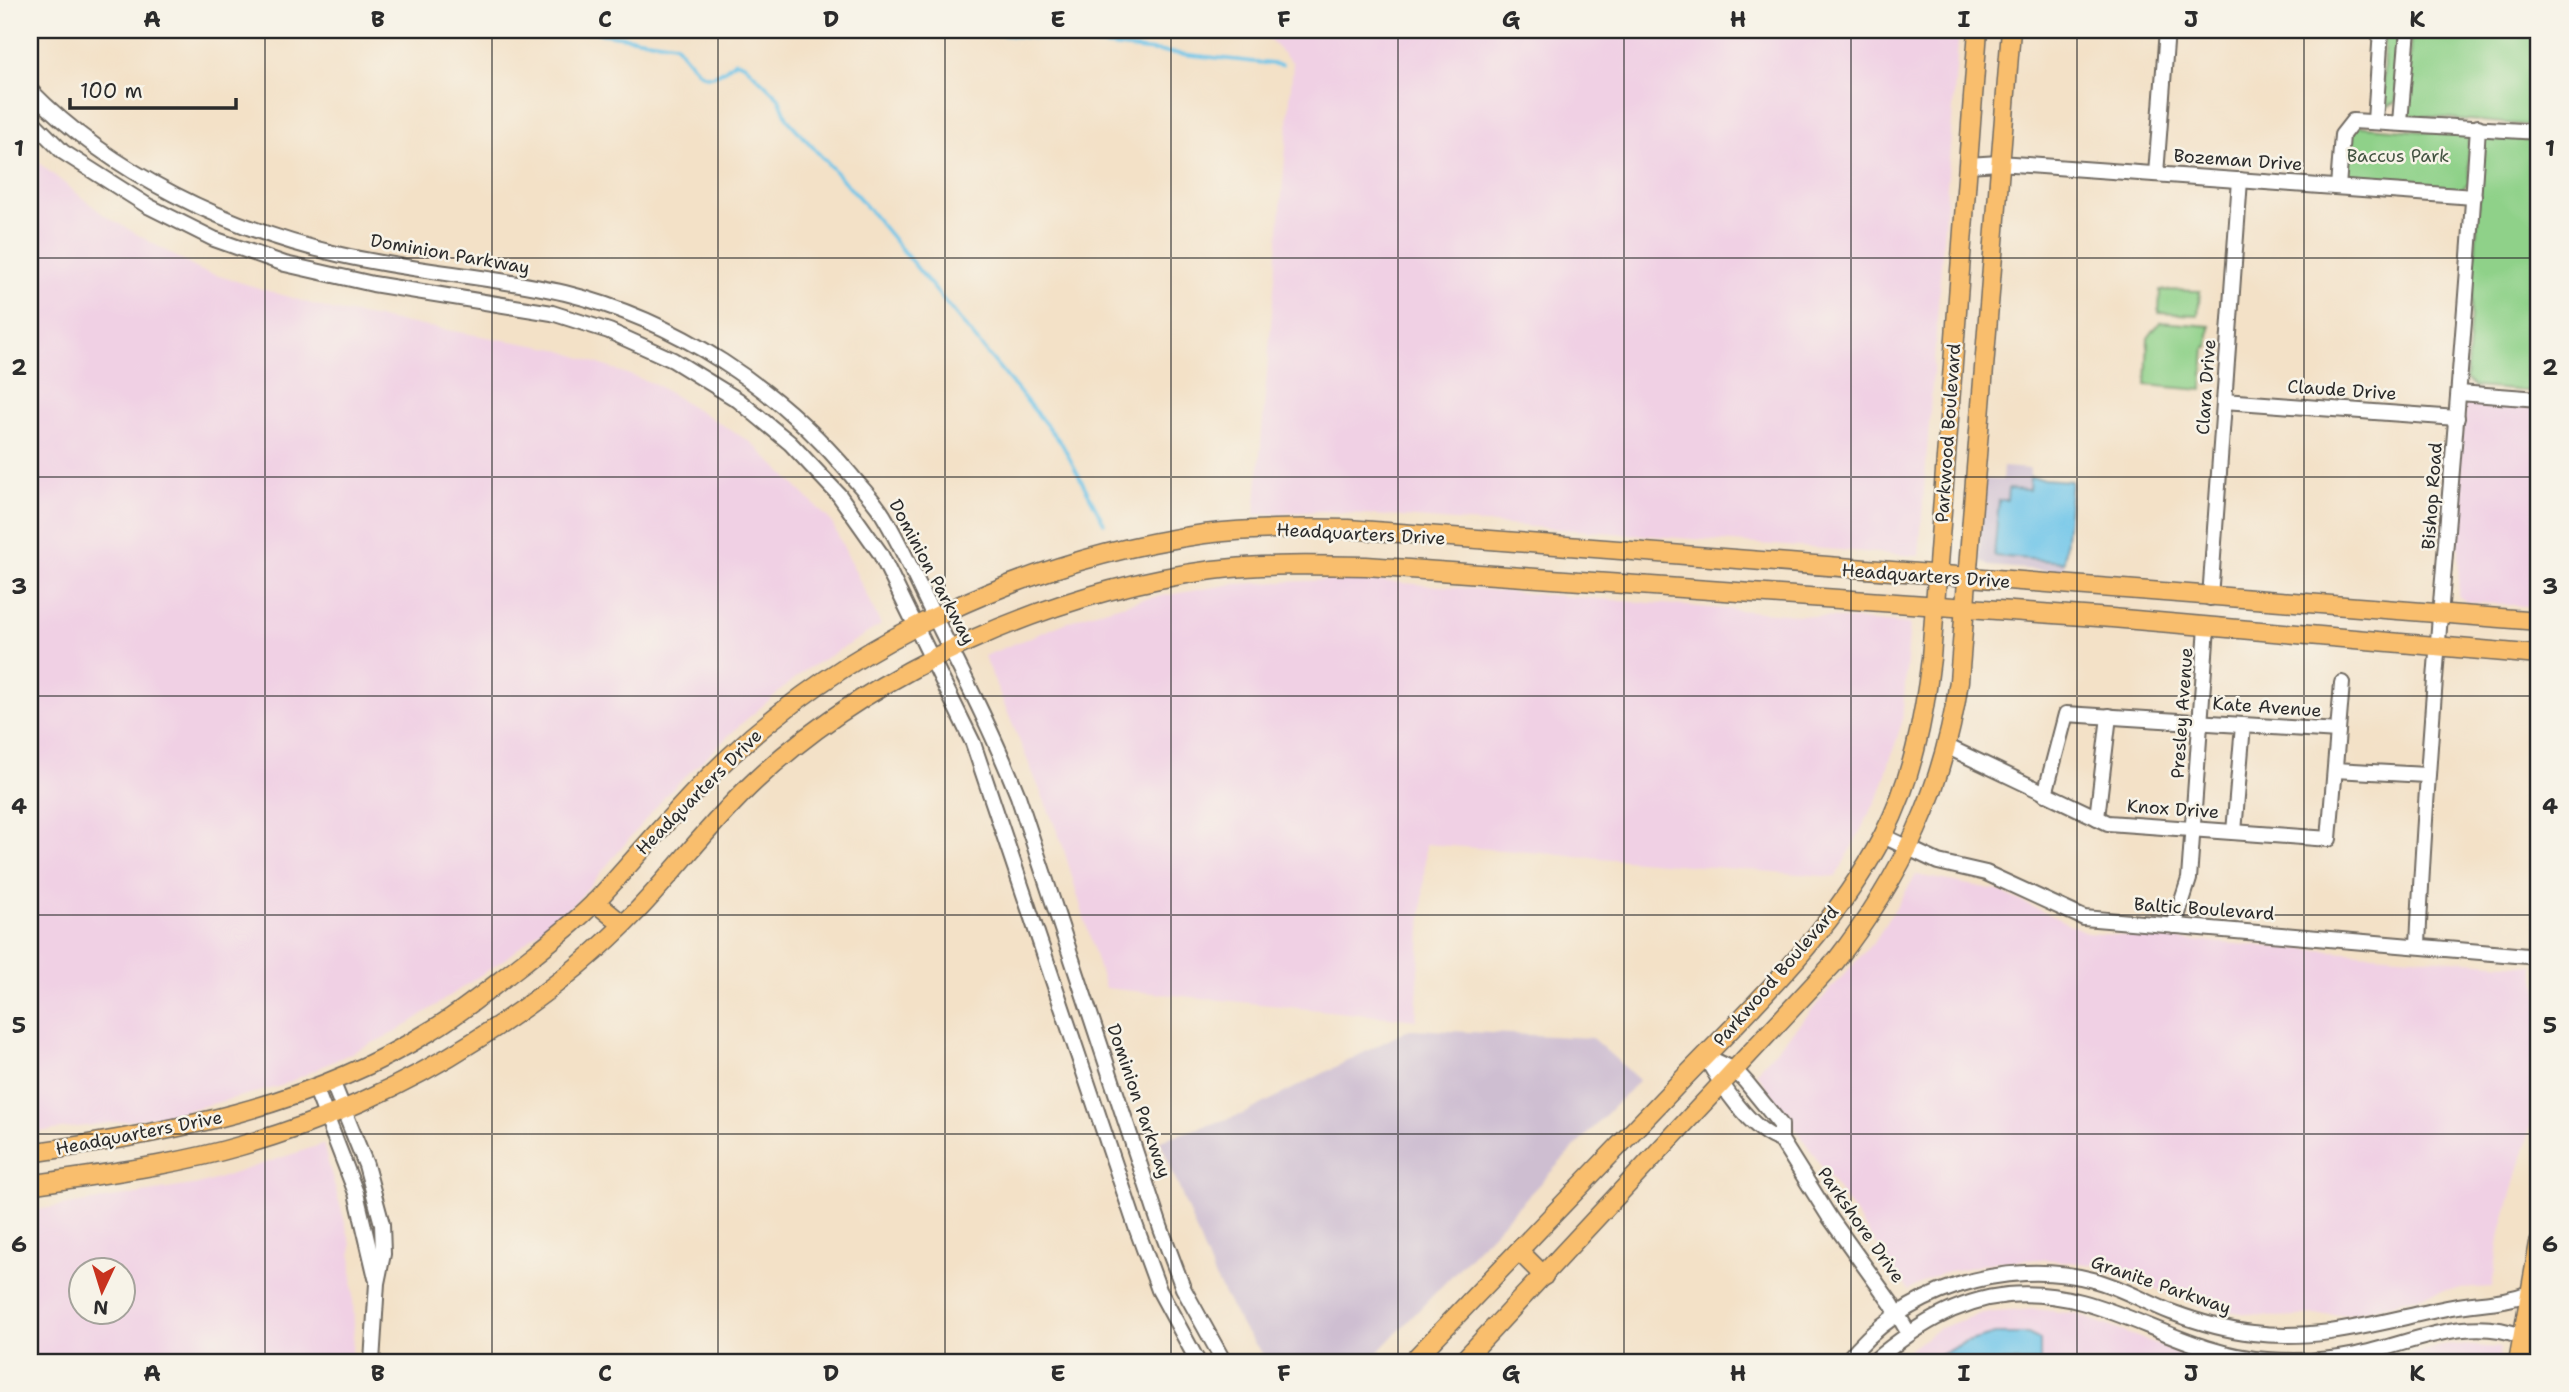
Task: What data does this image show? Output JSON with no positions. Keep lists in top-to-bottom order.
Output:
{
  "streets": {
    "main road": ["Parkwood Boulevard", "Headquarters Drive"],
    "street": [
      "Bozeman Drive",
      "Dominion Parkway",
      "Clara Drive",
      "Claude Drive",
      "Bishop Road",
      "Kate Avenue",
      "Presley Avenue",
      "Knox Drive",
      "Baltic Boulevard",
      "Parkshore Drive",
      "Granite Parkway"
    ]
  },
  "crossings": [
    ["Bozeman Drive", "Clara Drive"],
    ["Bozeman Drive", "Parkwood Boulevard"],
    ["Bozeman Drive", "Bishop Road"],
    ["Dominion Parkway", "Headquarters Drive"],
    ["Clara Drive", "Claude Drive"],
    ["Clara Drive", "Headquarters Drive"],
    ["Claude Drive", "Bishop Road"],
    ["Parkwood Boulevard", "Headquarters Drive"],
    ["Parkwood Boulevard", "Knox Drive"],
    ["Parkwood Boulevard", "Baltic Boulevard"],
    ["Parkwood Boulevard", "Parkshore Drive"],
    ["Bishop Road", "Headquarters Drive"],
    ["Bishop Road", "Baltic Boulevard"],
    ["Headquarters Drive", "Presley Avenue"],
    ["Kate Avenue", "Presley Avenue"],
    ["Kate Avenue", "Knox Drive"],
    ["Presley Avenue", "Knox Drive"],
    ["Presley Avenue", "Baltic Boulevard"],
    ["Parkshore Drive", "Granite Parkway"]
  ],
  "parks": ["Baccus Park"],
  "scale_bar": "100 m",
  "north": "bottom",
  "grid": {
    "columns": [
      "A",
      "B",
      "C",
      "D",
      "E",
      "F",
      "G",
      "H",
      "I",
      "J",
      "K"
    ],
    "rows": [
      "1",
      "2",
      "3",
      "4",
      "5",
      "6"
    ]
  }
}
